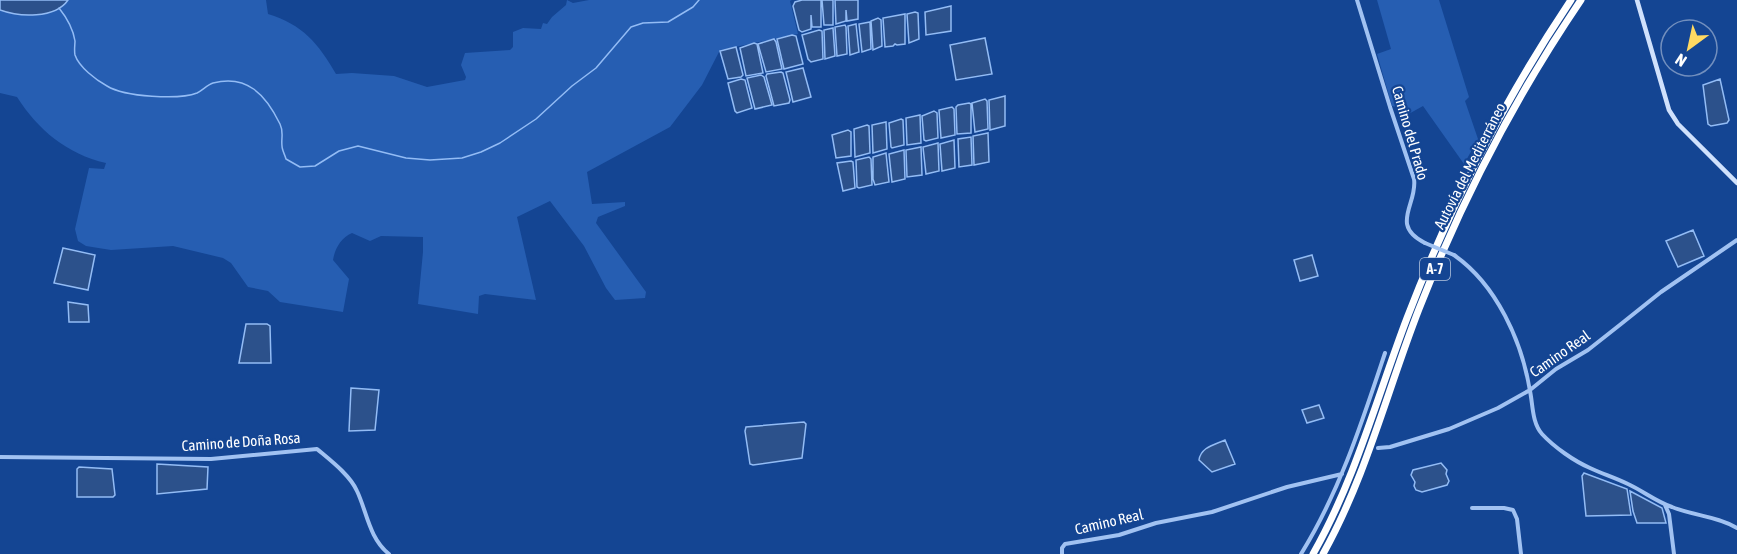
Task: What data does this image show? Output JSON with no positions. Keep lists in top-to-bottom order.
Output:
{
  "streets": {
    "highway": ["Autovía del Mediterráneo", "A-7"],
    "street": ["Camino del Prado", "Camino Real", "Camino de Doña Rosa"]
  },
  "crossings": [
    ["Camino del Prado", "Camino Real"]
  ],
  "north": "bottom left"
}
